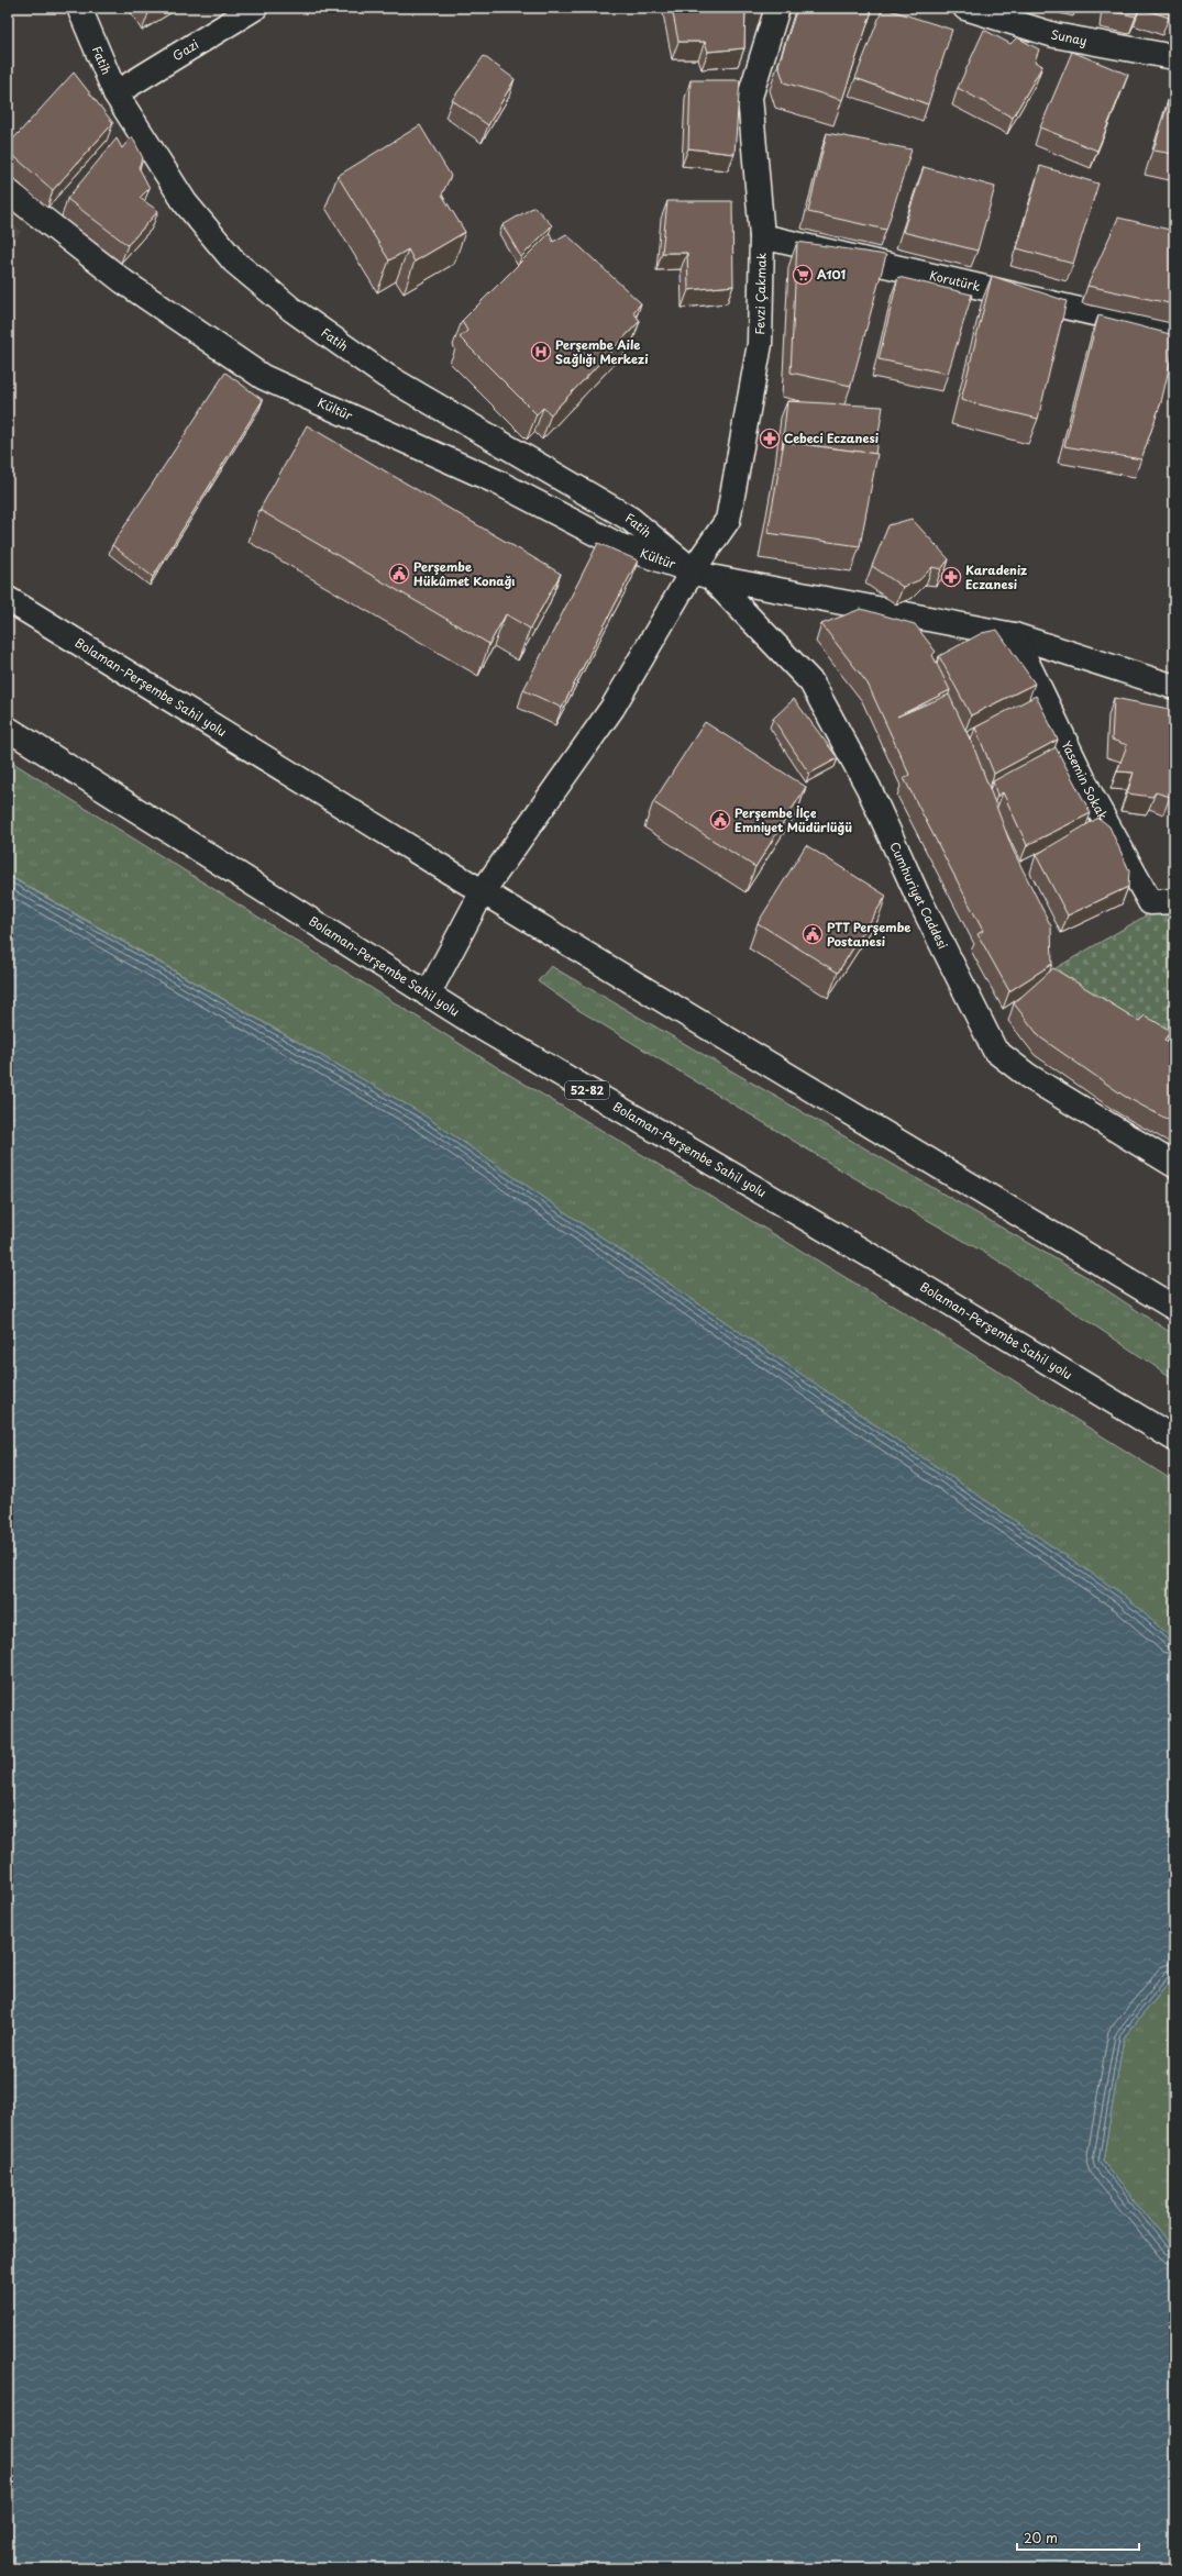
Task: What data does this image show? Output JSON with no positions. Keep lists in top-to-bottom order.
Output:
{
  "streets": {
    "street": [
      "Sunay",
      "Gazi",
      "Fatih",
      "Korutürk",
      "Fevzi Çakmak",
      "Kültür",
      "Bolaman-Perşembe Sahil yolu",
      "Yasemin Sokak",
      "Cumhuriyet Caddesi",
      "52-82"
    ]
  },
  "crossings": [
    ["Gazi", "Fatih"],
    ["Fatih", "Fevzi Çakmak"],
    ["Fatih", "Kültür"],
    ["Fatih", "Cumhuriyet Caddesi"],
    ["Korutürk", "Fevzi Çakmak"],
    ["Fevzi Çakmak", "Kültür"],
    ["Fevzi Çakmak", "Bolaman-Perşembe Sahil yolu"],
    ["Fevzi Çakmak", "Cumhuriyet Caddesi"],
    ["Kültür", "Yasemin Sokak"],
    ["Kültür", "Cumhuriyet Caddesi"]
  ],
  "places": {
    "supermarket": ["A101"],
    "hospital": ["Perşembe Aile Sağlığı Merkezi"],
    "pharmacy": ["Cebeci Eczanesi", "Karadeniz Eczanesi"],
    "public building": ["Perşembe Hükûmet Konağı", "Perşembe İlçe Emniyet Müdürlüğü", "PTT Perşembe Postanesi"]
  },
  "scale_bar": "20 m"
}
